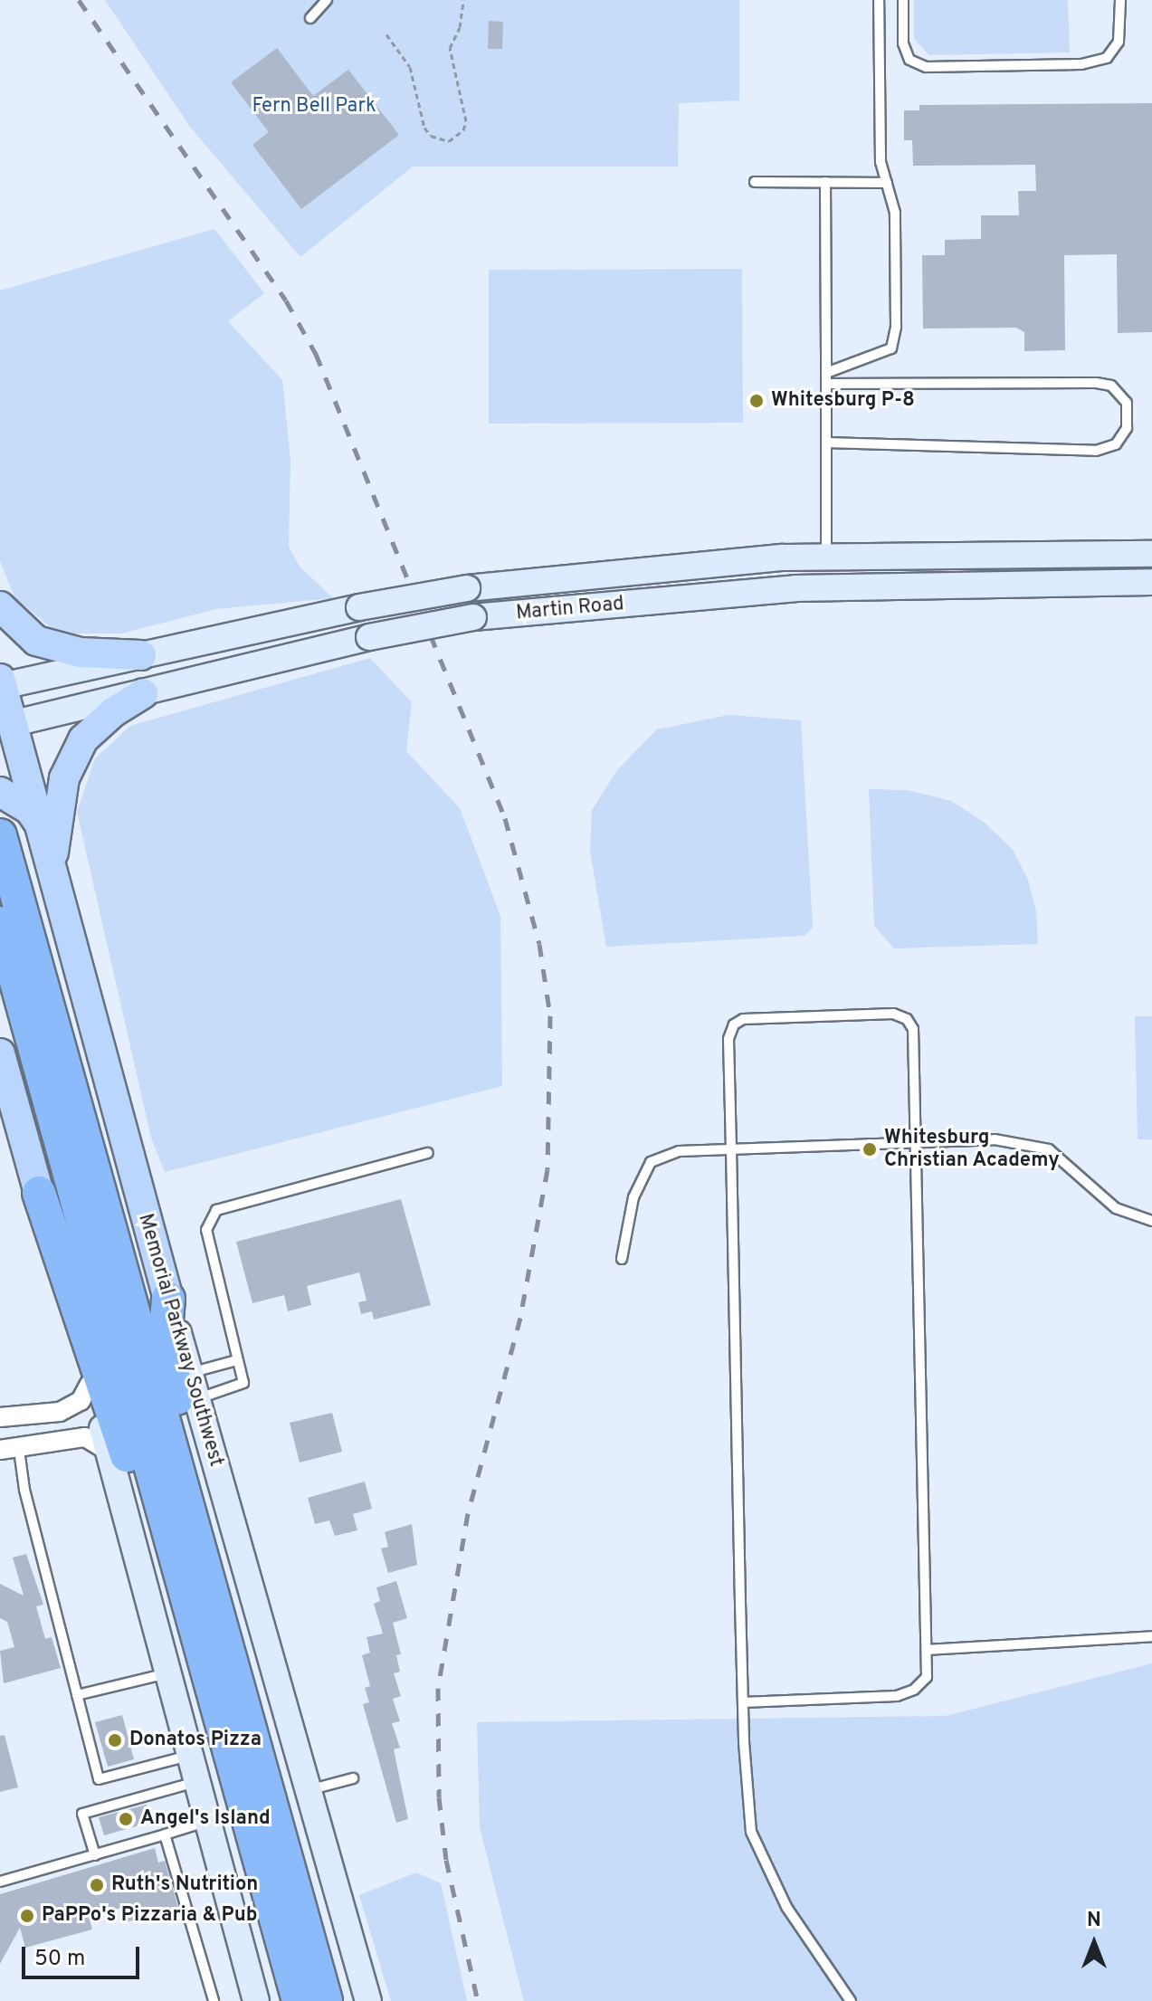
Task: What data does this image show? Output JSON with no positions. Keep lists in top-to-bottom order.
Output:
{
  "streets": {
    "highway": ["Memorial Parkway Southwest"],
    "main road": ["Martin Road"]
  },
  "crossings": [
    ["Martin Road", "Memorial Parkway Southwest"]
  ],
  "parks": ["Fern Bell Park"],
  "places": [
    "Whitesburg P-8",
    "Whitesburg Christian Academy",
    "Donatos Pizza",
    "Angel's Island",
    "Ruth's Nutrition",
    "PaPPo's Pizzaria & Pub"
  ],
  "scale_bar": "50 m",
  "north": "top"
}
